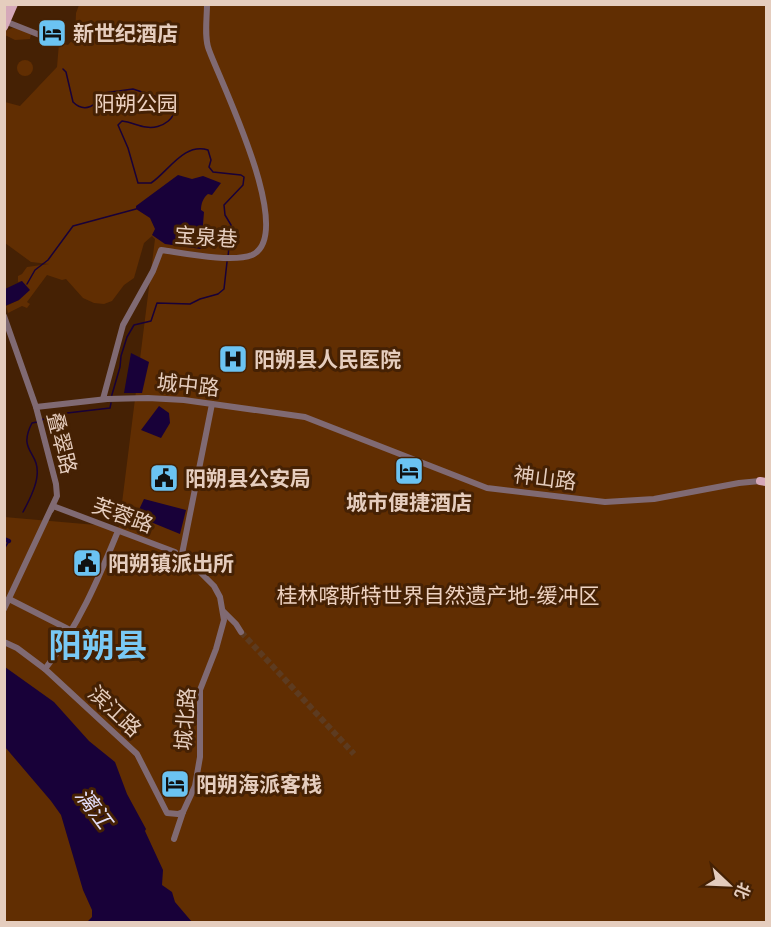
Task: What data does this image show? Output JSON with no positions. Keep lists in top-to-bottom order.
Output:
{
  "streets": {
    "street": [
      "宝泉巷",
      "城中路",
      "叠翠路",
      "神山路",
      "芙蓉路",
      "滨江路",
      "城北路"
    ]
  },
  "crossings": [
    ["宝泉巷", "城中路"],
    ["城中路", "叠翠路"],
    ["城中路", "神山路"],
    ["叠翠路", "芙蓉路"],
    ["滨江路", "城北路"]
  ],
  "districts": ["阳朔县"],
  "water": ["漓江"],
  "parks": ["阳朔公园", "桂林喀斯特世界自然遗产地-缓冲区"],
  "places": {
    "hotel": ["新世纪酒店", "城市便捷酒店", "阳朔海派客栈"],
    "hospital": ["阳朔县人民医院"],
    "public building": ["阳朔县公安局", "阳朔镇派出所"]
  },
  "north": "bottom right"
}
